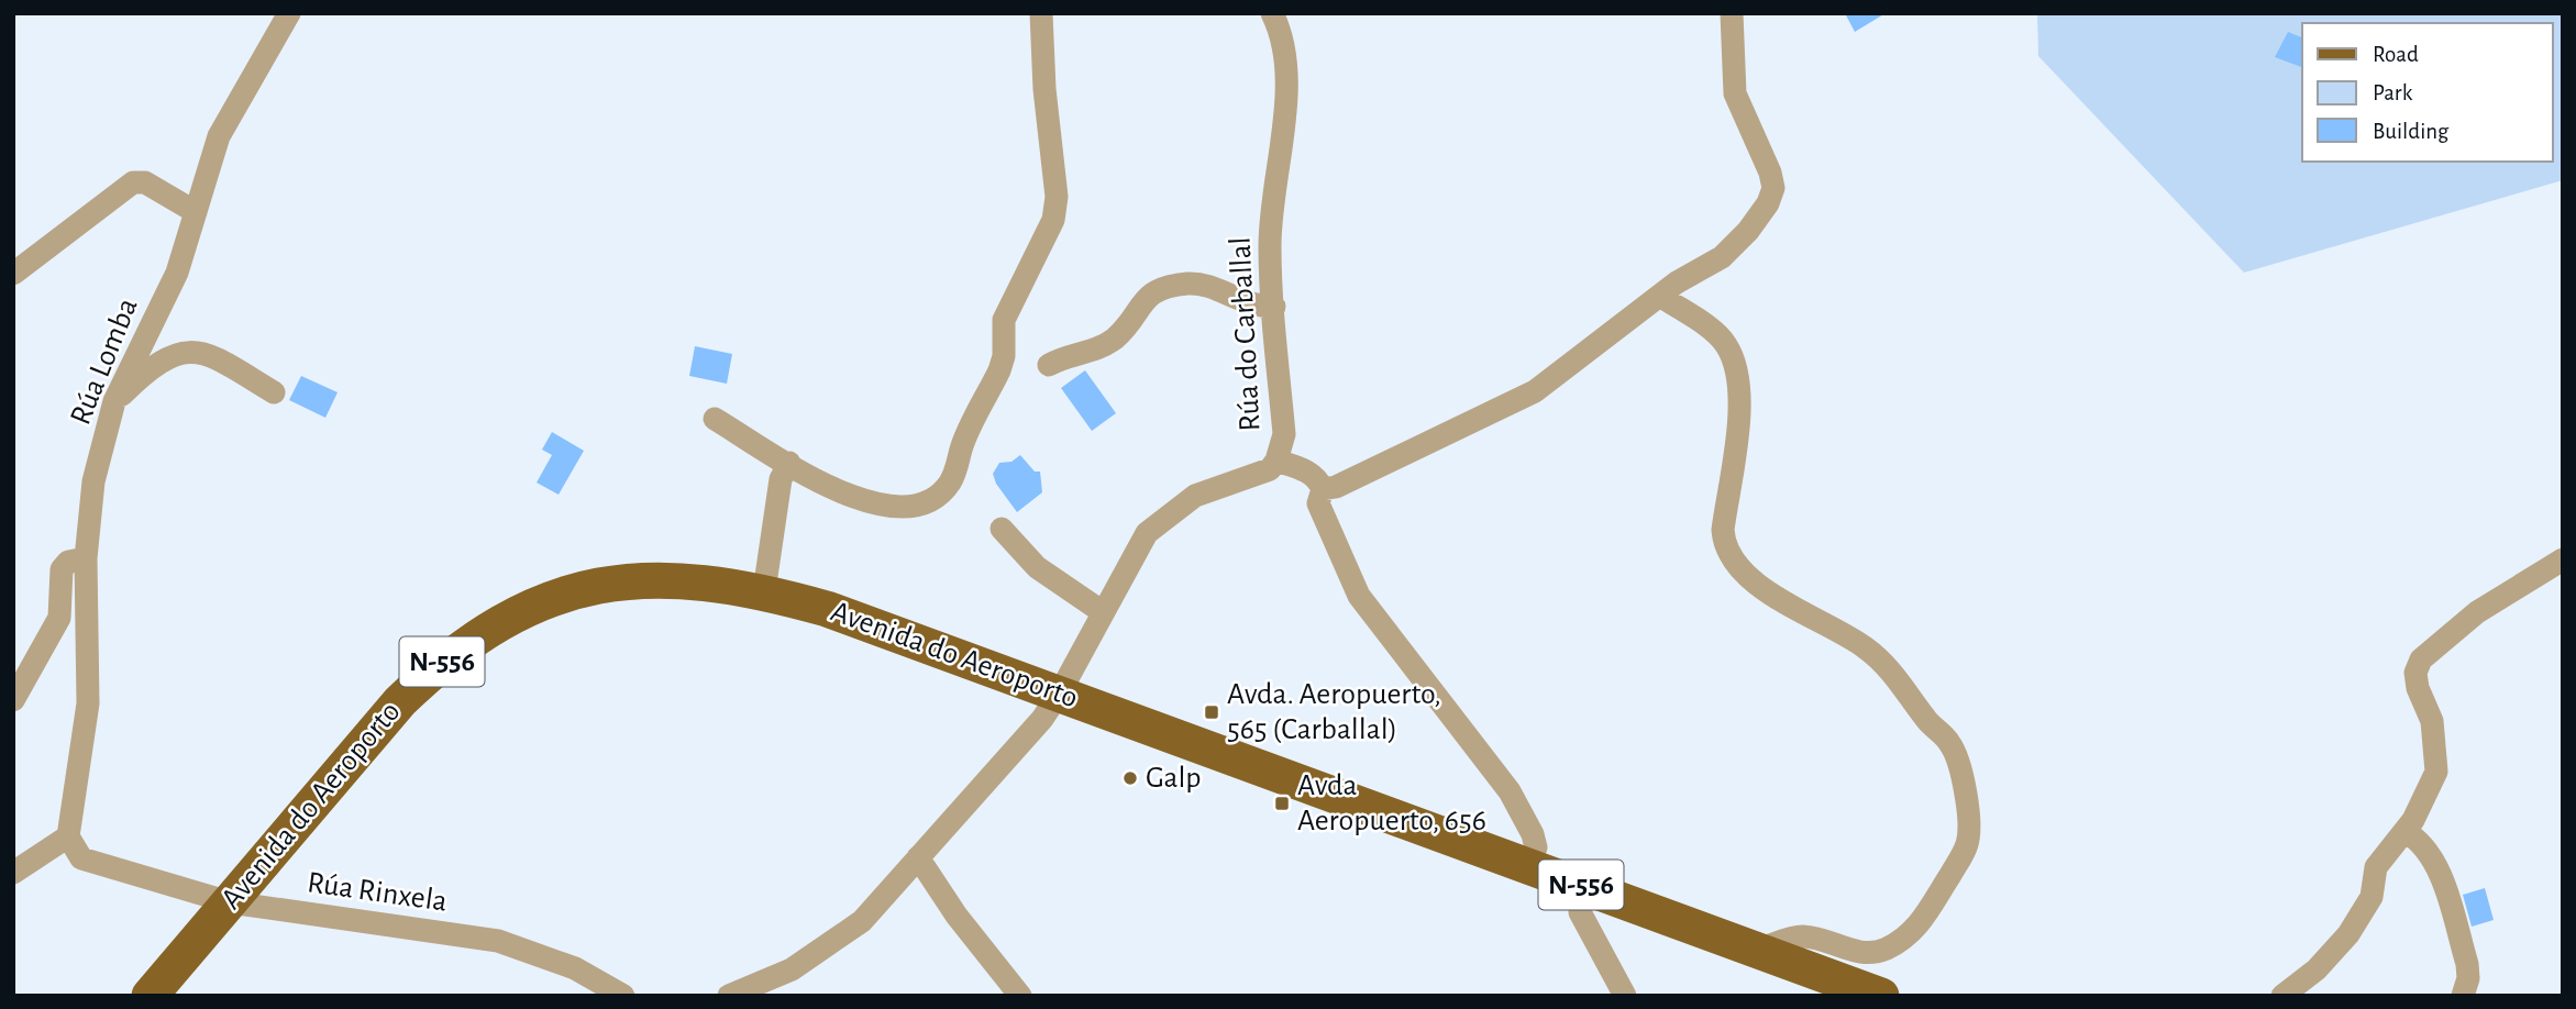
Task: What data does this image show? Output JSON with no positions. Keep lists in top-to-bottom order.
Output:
{
  "streets": {
    "main road": ["Avenida do Aeroporto", "N-556"],
    "street": ["Rúa do Carballal", "Rúa Lomba", "Rúa Rinxela"]
  },
  "crossings": [
    ["Rúa do Carballal", "Avenida do Aeroporto"],
    ["Rúa Lomba", "Rúa Rinxela"],
    ["Avenida do Aeroporto", "Rúa Rinxela"]
  ],
  "places": {
    "transit": ["Avda. Aeropuerto, 565 (Carballal)", "Avda Aeropuerto, 656"],
    "other": ["Galp"]
  },
  "legend": ["Road", "Park", "Building"]
}
